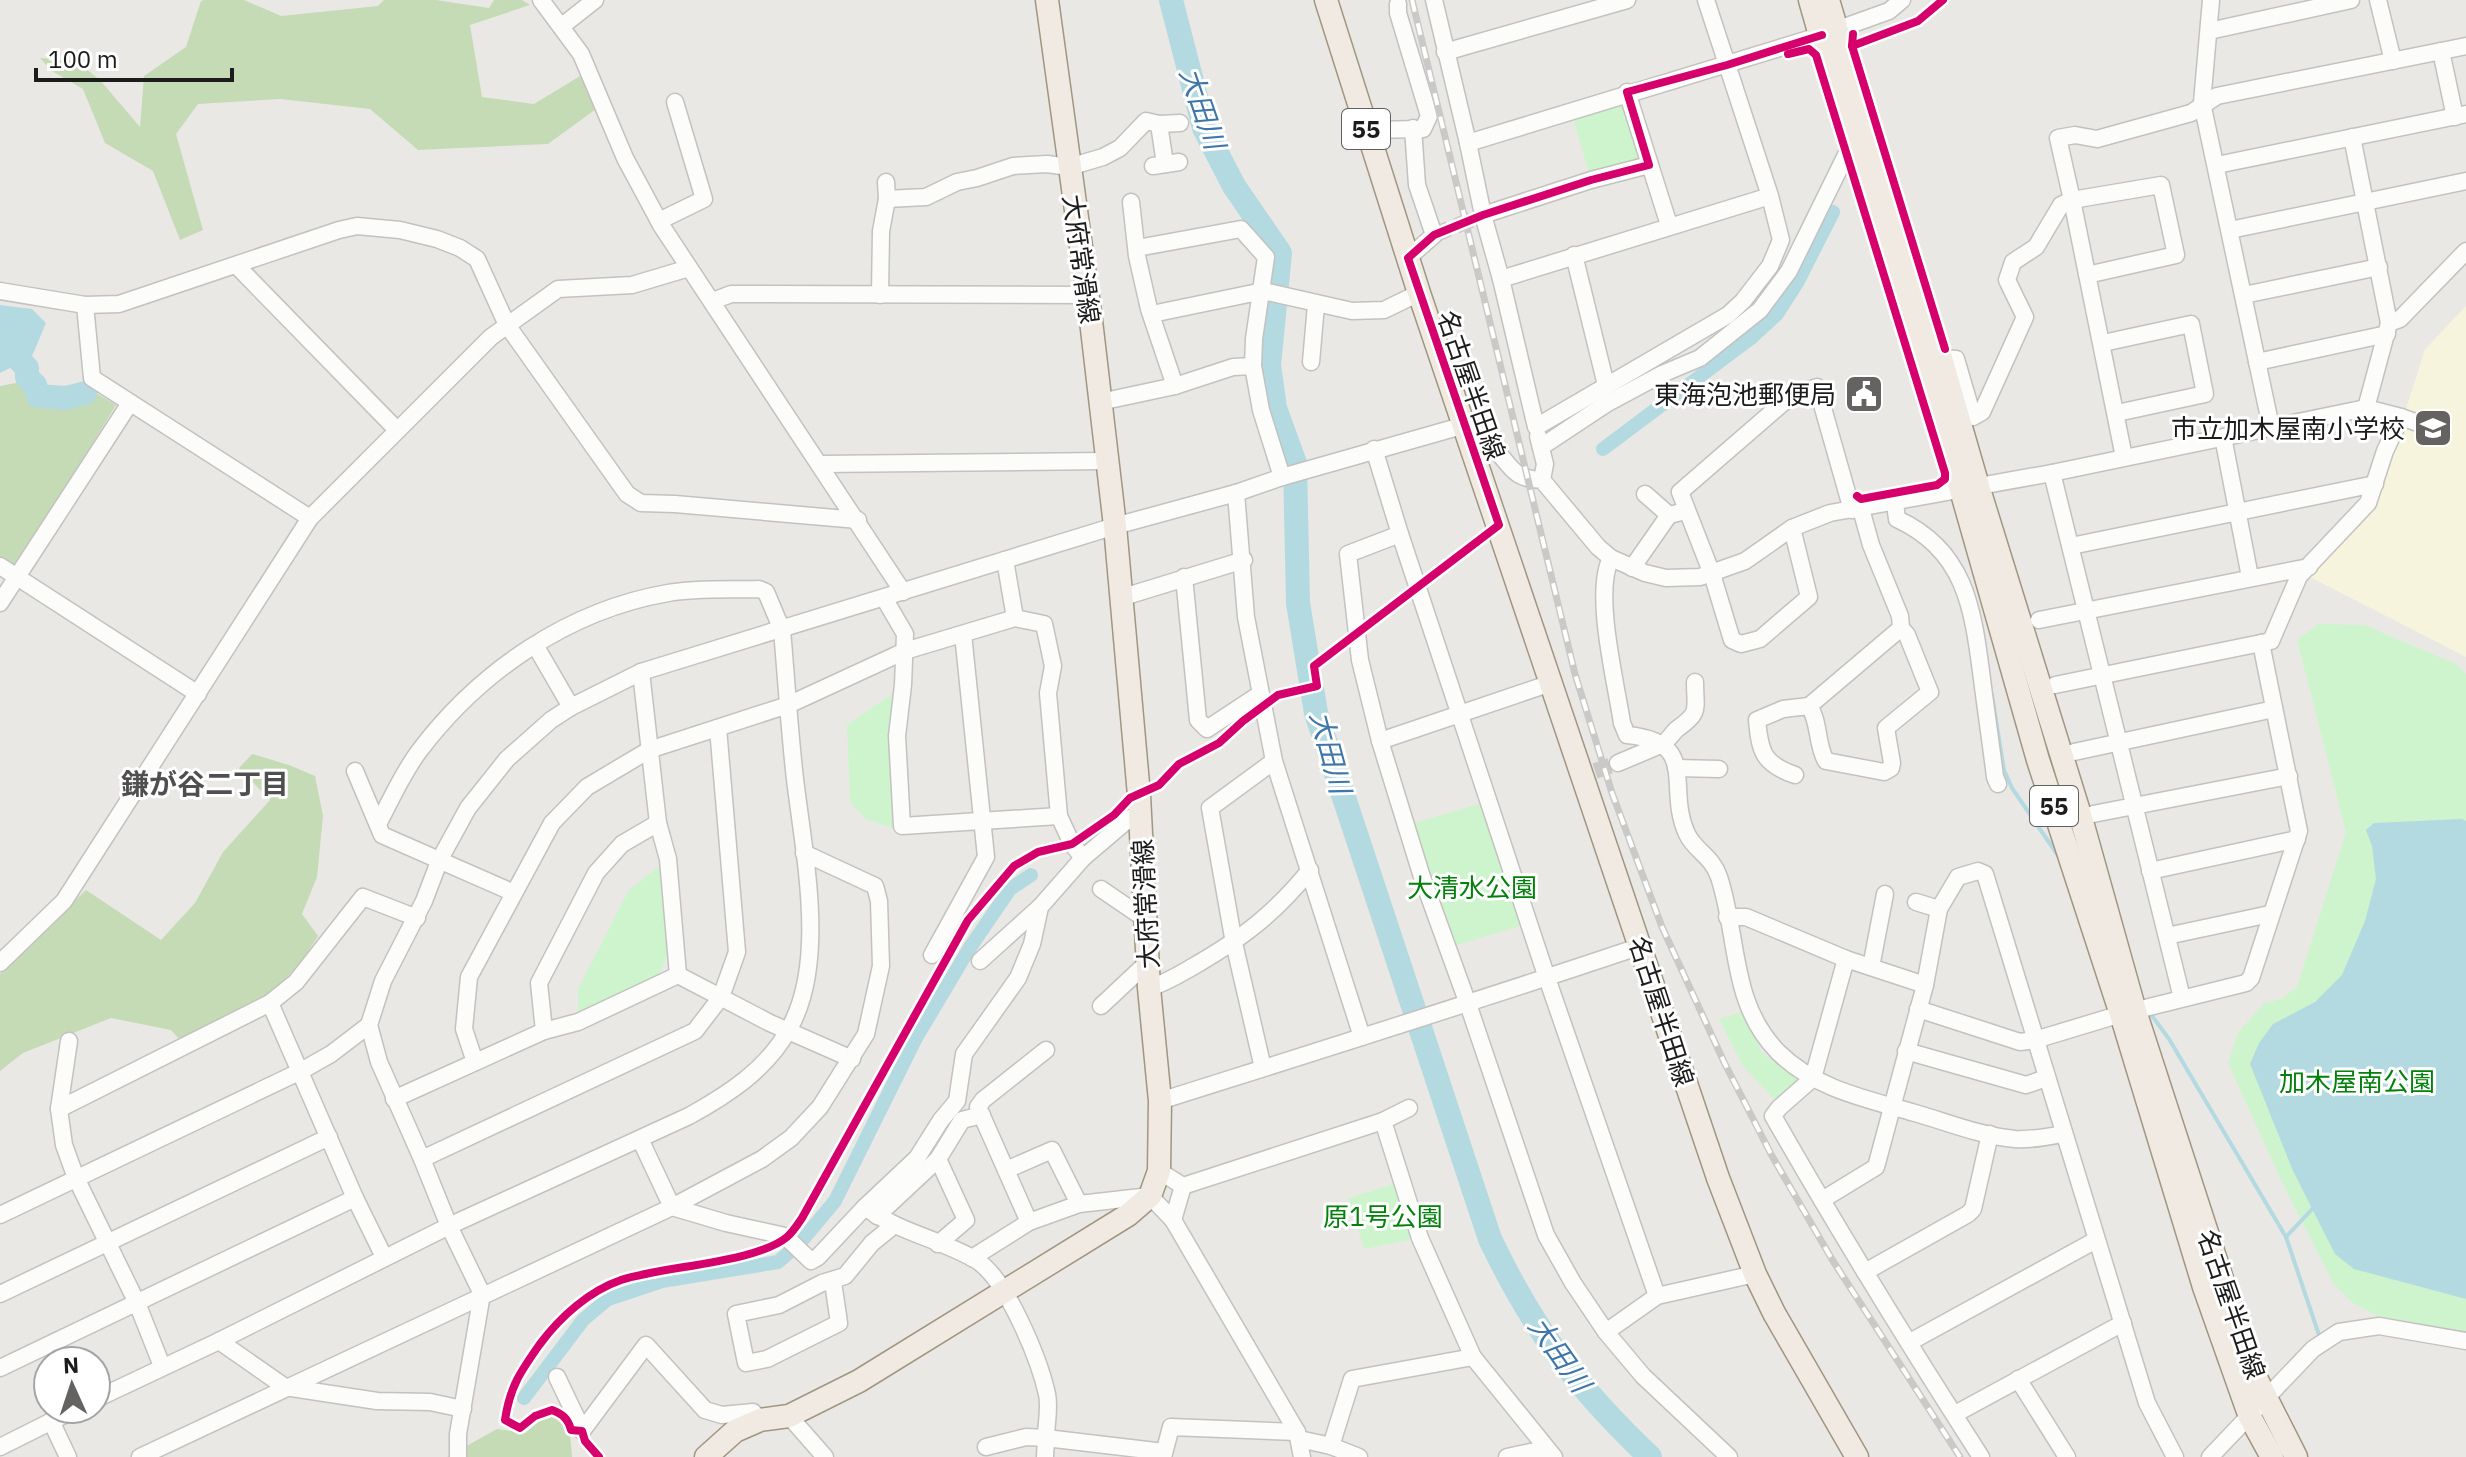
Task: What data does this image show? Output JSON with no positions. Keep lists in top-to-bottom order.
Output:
{
  "streets": {
    "main road": ["55", "大府常滑線", "名古屋半田線"]
  },
  "districts": ["鎌が谷二丁目"],
  "water": ["大田川"],
  "parks": ["大清水公園", "加木屋南公園", "原1号公園"],
  "places": {
    "public building": ["東海泡池郵便局"],
    "school or university": ["市立加木屋南小学校"]
  },
  "scale_bar": "100 m",
  "north": "top"
}
